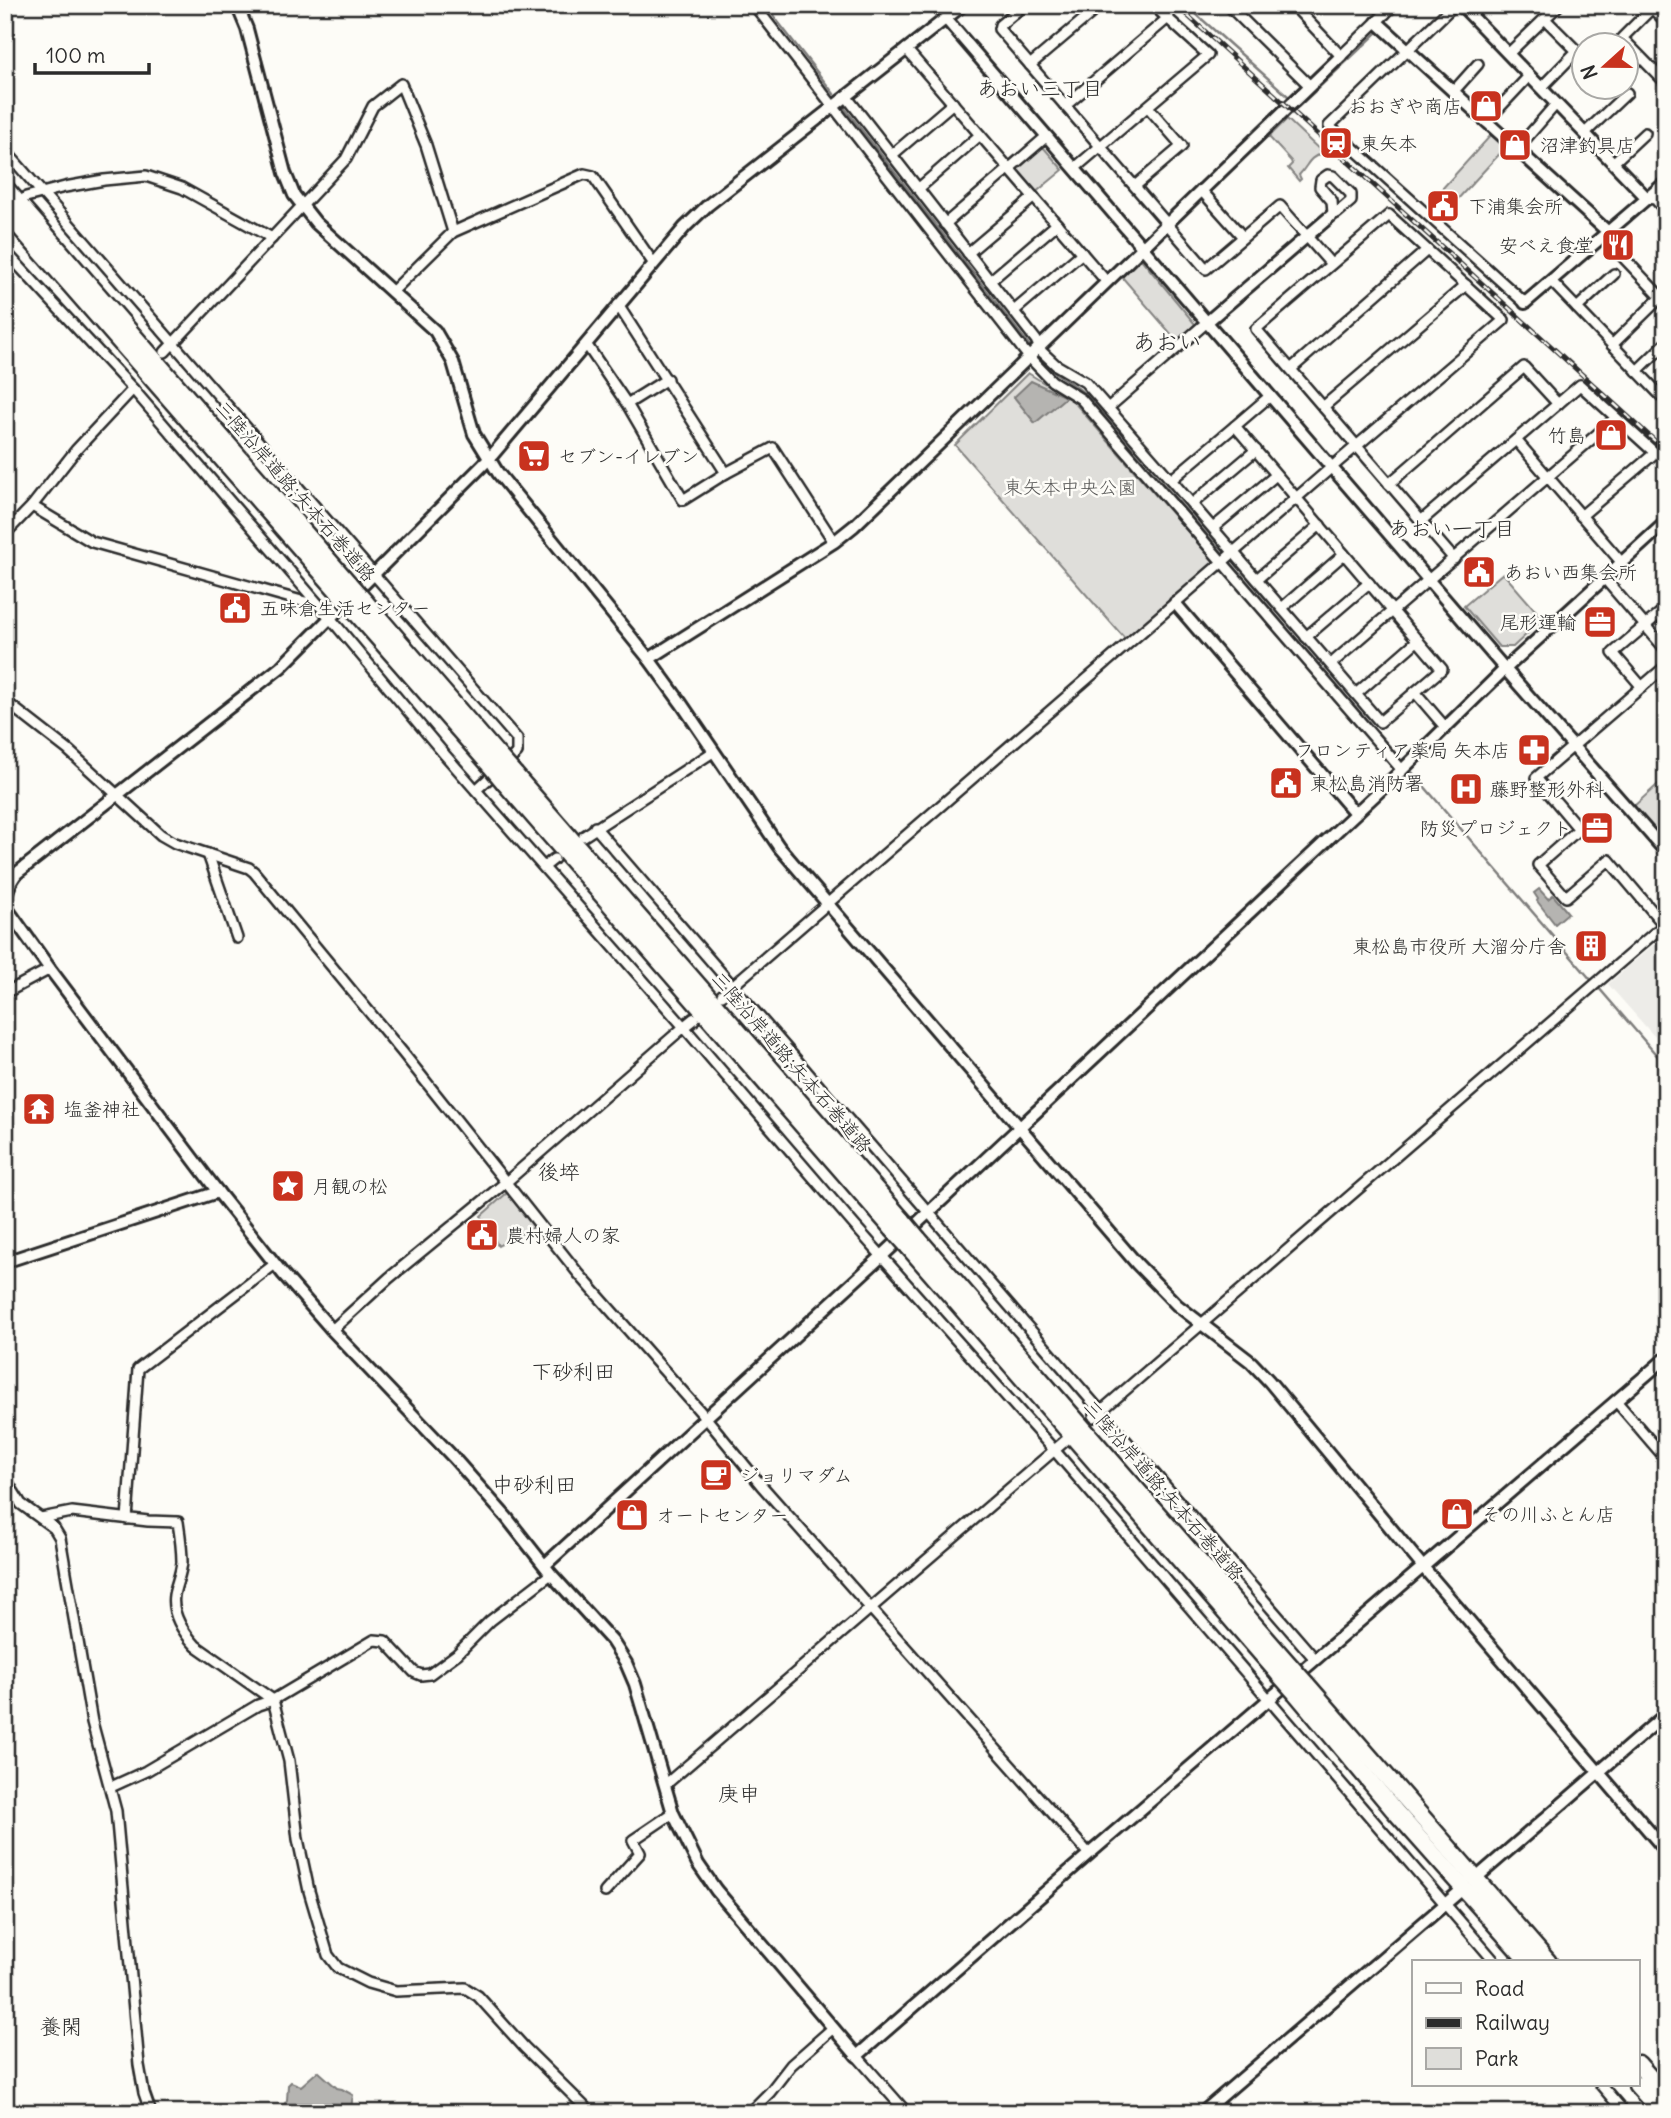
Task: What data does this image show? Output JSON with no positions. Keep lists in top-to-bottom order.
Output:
{
  "streets": {
    "highway": ["三陸沿岸道路;矢本石巻道路"]
  },
  "districts": [
    "あおい三丁目",
    "あおい",
    "あおい一丁目",
    "後埣",
    "下砂利田",
    "中砂利田",
    "庚申",
    "養閑"
  ],
  "parks": ["東矢本中央公園"],
  "places": {
    "shop": [
      "おおぎや商店",
      "沼津釣具店",
      "竹島",
      "その川ふとん店",
      "オートセンター"
    ],
    "station": ["東矢本"],
    "public building": [
      "下浦集会所",
      "あおい西集会所",
      "五味倉生活センター",
      "東松島消防署",
      "農村婦人の家"
    ],
    "restaurant": ["安べえ食堂"],
    "supermarket": ["セブン-イレブン"],
    "office": ["尾形運輸", "防災プロジェクト"],
    "pharmacy": ["フロンティア薬局 矢本店"],
    "hospital": ["藤野整形外科"],
    "building": ["東松島市役所 大溜分庁舎"],
    "temple": ["塩釜神社"],
    "place": ["月観の松"],
    "cafe": ["ジョリマダム"]
  },
  "legend": ["Road", "Railway", "Park"],
  "scale_bar": "100 m",
  "north": "left"
}
